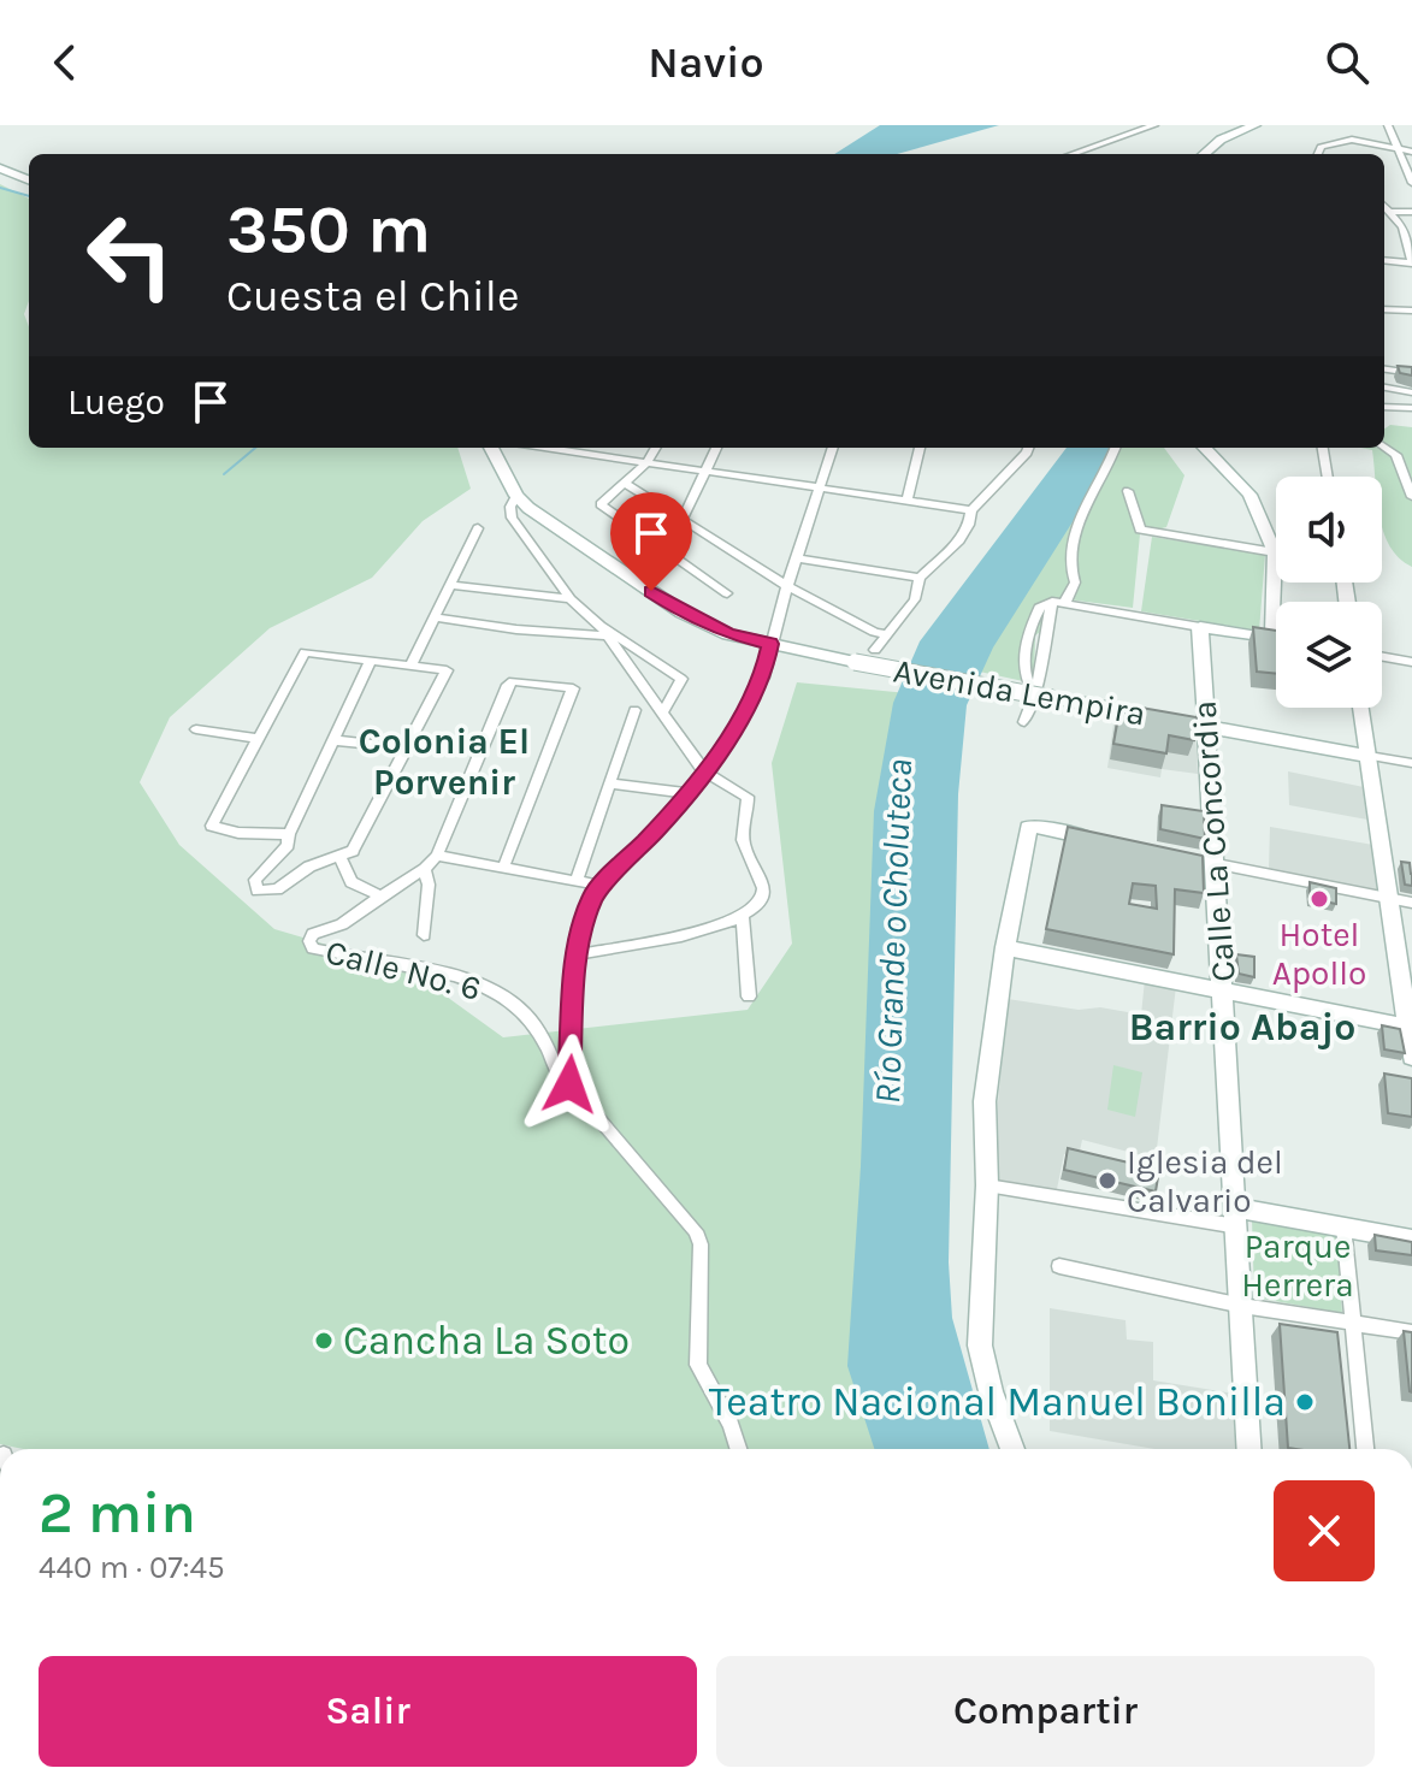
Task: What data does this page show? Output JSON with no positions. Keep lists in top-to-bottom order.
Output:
{
  "streets": {
    "main road": ["Avenida Lempira", "Calle La Concordia"],
    "street": ["Calle No. 6"]
  },
  "crossings": [
    ["Avenida Lempira", "Calle La Concordia"]
  ],
  "districts": ["Colonia El Porvenir", "Barrio Abajo"],
  "water": ["Río Grande o Choluteca"],
  "parks": ["Parque Herrera"],
  "places": [
    "Hotel Apollo",
    "Iglesia del Calvario",
    "Cancha La Soto",
    "Teatro Nacional Manuel Bonilla"
  ],
  "page": {
    "header": "Navio",
    "turn": ["350 m", "Cuesta el Chile"],
    "then": "Luego",
    "heading": ["2 min", "440 m · 07:45"],
    "buttons": ["Salir", "Compartir"]
  }
}
